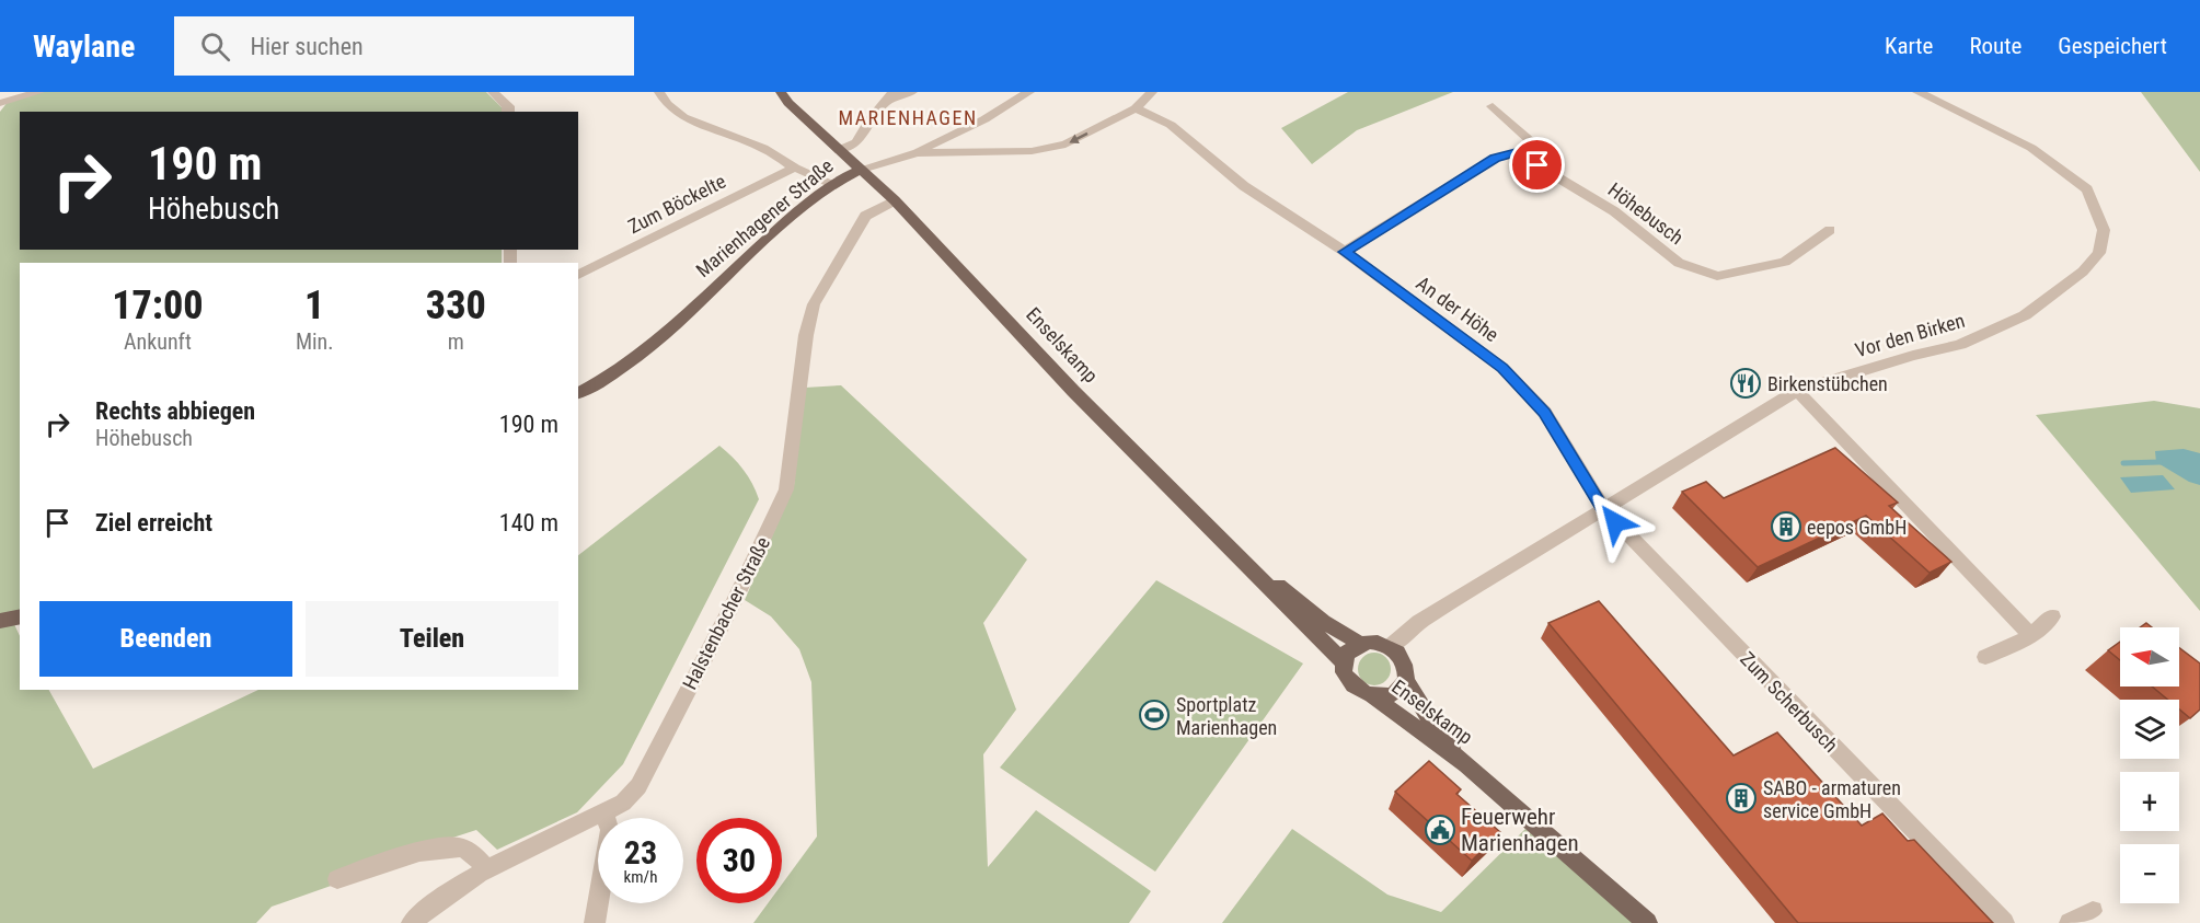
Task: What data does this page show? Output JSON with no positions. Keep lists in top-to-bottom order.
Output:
{
  "streets": {
    "main road": ["Marienhagener Straße", "Enselskamp"],
    "street": [
      "Zum Böckelte",
      "Höhebusch",
      "An der Höhe",
      "Vor den Birken",
      "Halstenbacher Straße",
      "Zum Scherbusch"
    ]
  },
  "crossings": [
    ["Marienhagener Straße", "An der Höhe"],
    ["Marienhagener Straße", "Enselskamp"],
    ["An der Höhe", "Vor den Birken"],
    ["An der Höhe", "Zum Scherbusch"],
    ["Vor den Birken", "Zum Scherbusch"],
    ["Enselskamp", "Halstenbacher Straße"]
  ],
  "districts": ["MARIENHAGEN"],
  "places": {
    "restaurant": ["Birkenstübchen"],
    "building": ["eepos GmbH", "SABO - armaturen service GmbH"],
    "sports": ["Sportplatz Marienhagen"],
    "public building": ["Feuerwehr Marienhagen"]
  },
  "north": "left",
  "page": {
    "header": "Waylane",
    "search": "Hier suchen",
    "nav": ["Karte", "Route", "Gespeichert"],
    "turn": ["190 m", "Höhebusch"],
    "eta": [
      "17:00",
      "Ankunft",
      "1",
      "Min.",
      "330",
      "m"
    ],
    "list": [
      {
        "name": "Rechts abbiegen",
        "note": "Höhebusch",
        "value": "190 m"
      },
      {
        "name": "Ziel erreicht",
        "value": "140 m"
      }
    ],
    "buttons": ["Beenden", "Teilen"],
    "map_buttons": ["+", "−"],
    "speed": "23 km/h",
    "limit": "30"
  }
}
